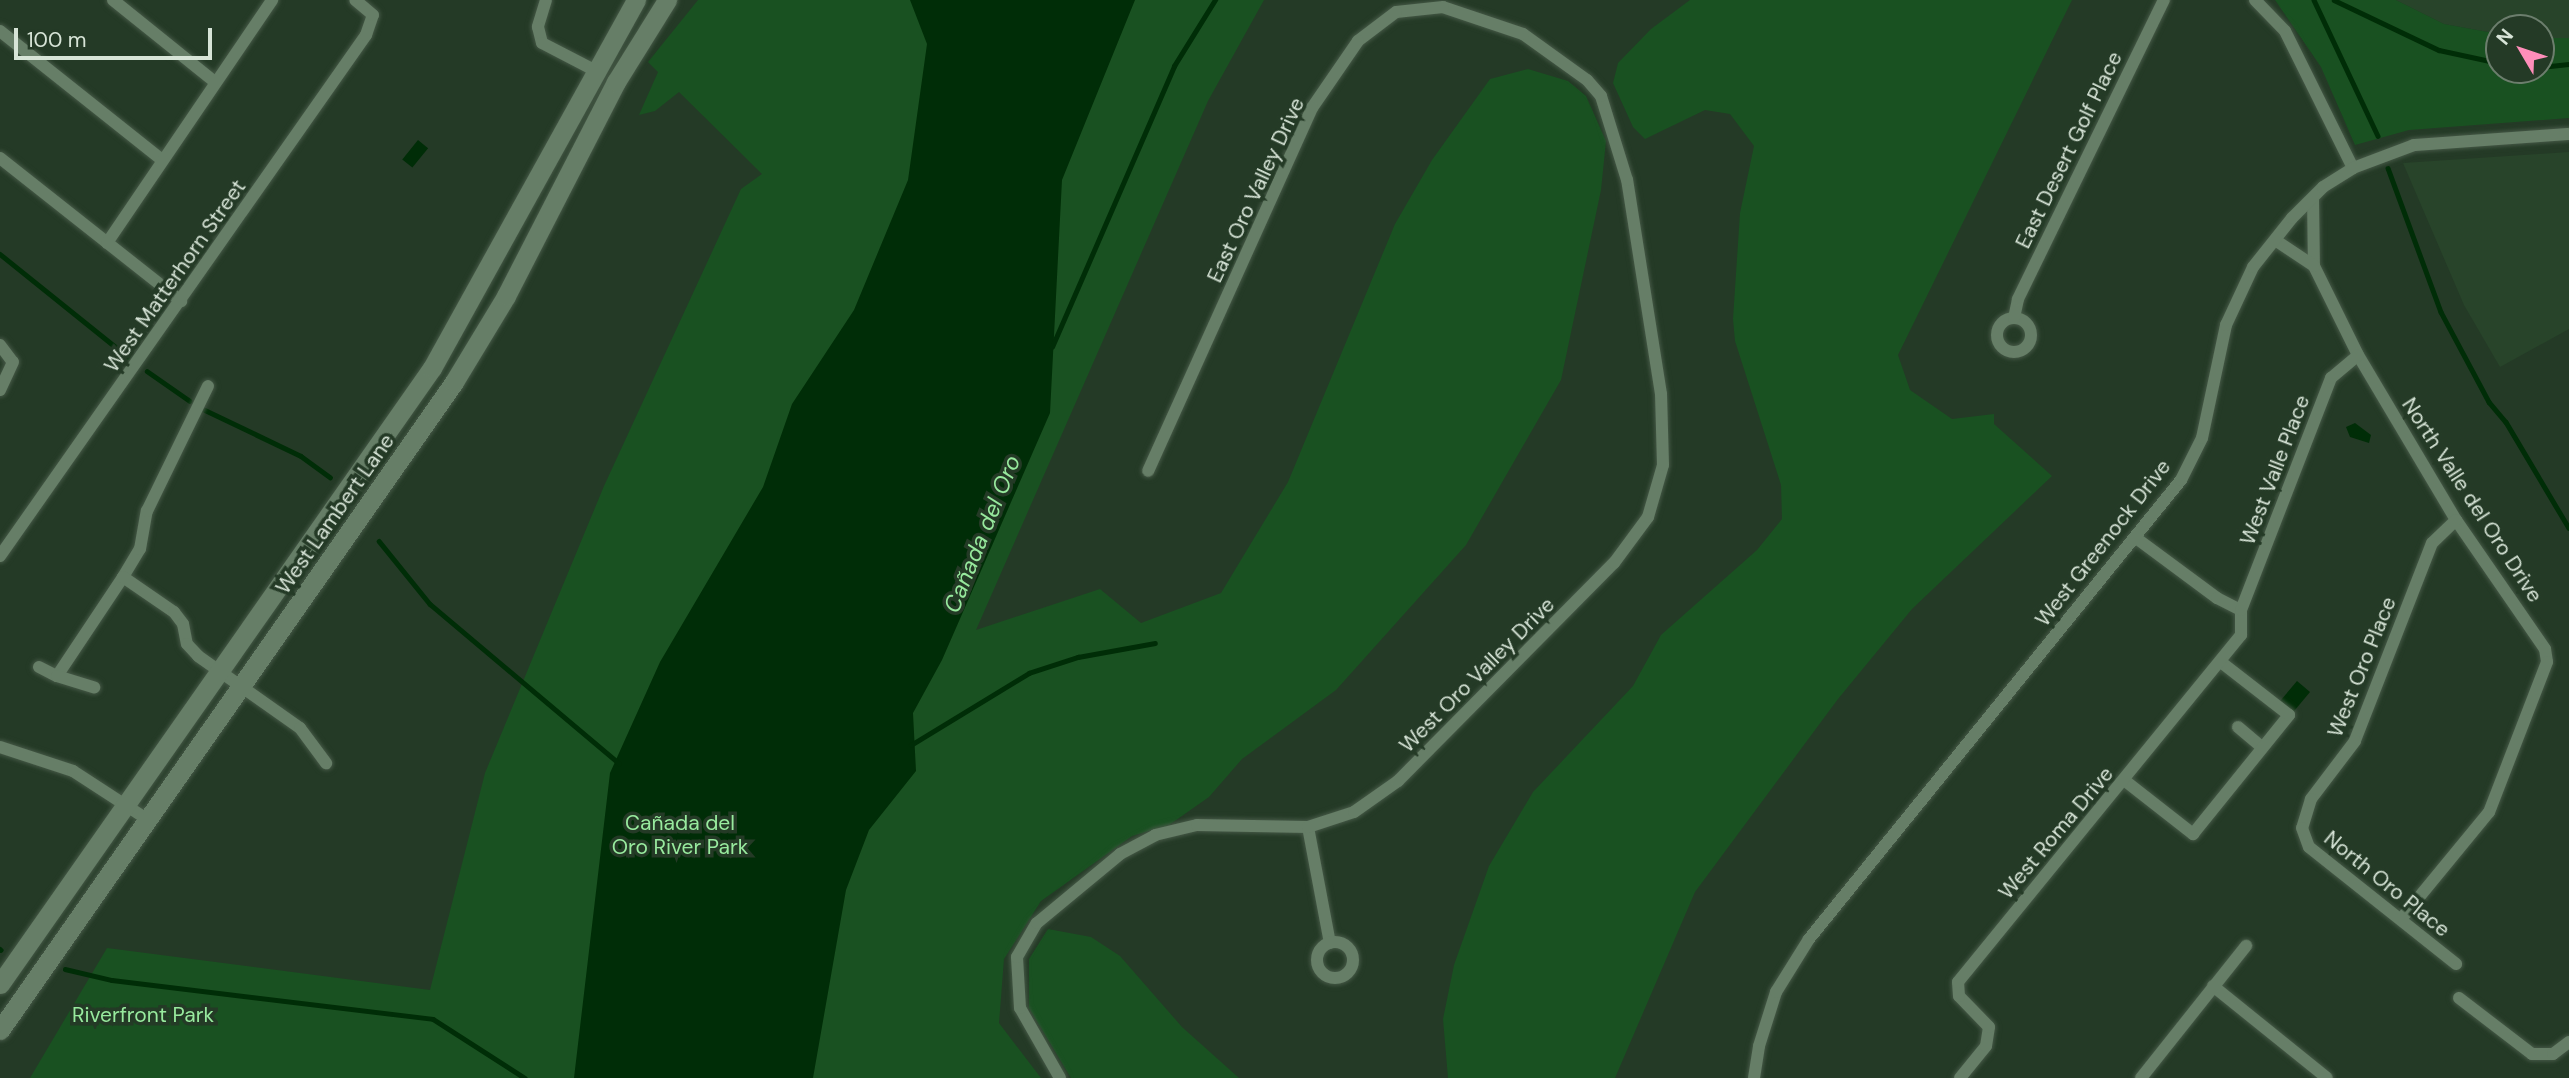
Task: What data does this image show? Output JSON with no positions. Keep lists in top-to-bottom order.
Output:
{
  "streets": {
    "main road": ["West Lambert Lane"],
    "street": [
      "East Desert Golf Place",
      "East Oro Valley Drive",
      "West Matterhorn Street",
      "West Valle Place",
      "North Valle del Oro Drive",
      "West Greenock Drive",
      "West Oro Place",
      "West Oro Valley Drive",
      "West Roma Drive",
      "North Oro Place"
    ]
  },
  "crossings": [
    ["East Oro Valley Drive", "West Oro Valley Drive"],
    ["West Valle Place", "North Valle del Oro Drive"],
    ["West Valle Place", "West Roma Drive"],
    ["North Valle del Oro Drive", "West Greenock Drive"],
    ["North Valle del Oro Drive", "West Oro Place"],
    ["North Valle del Oro Drive", "North Oro Place"],
    ["West Oro Place", "North Oro Place"]
  ],
  "water": ["Cañada del Oro"],
  "parks": ["Cañada del Oro River Park", "Riverfront Park"],
  "scale_bar": "100 m",
  "north": "top left"
}
